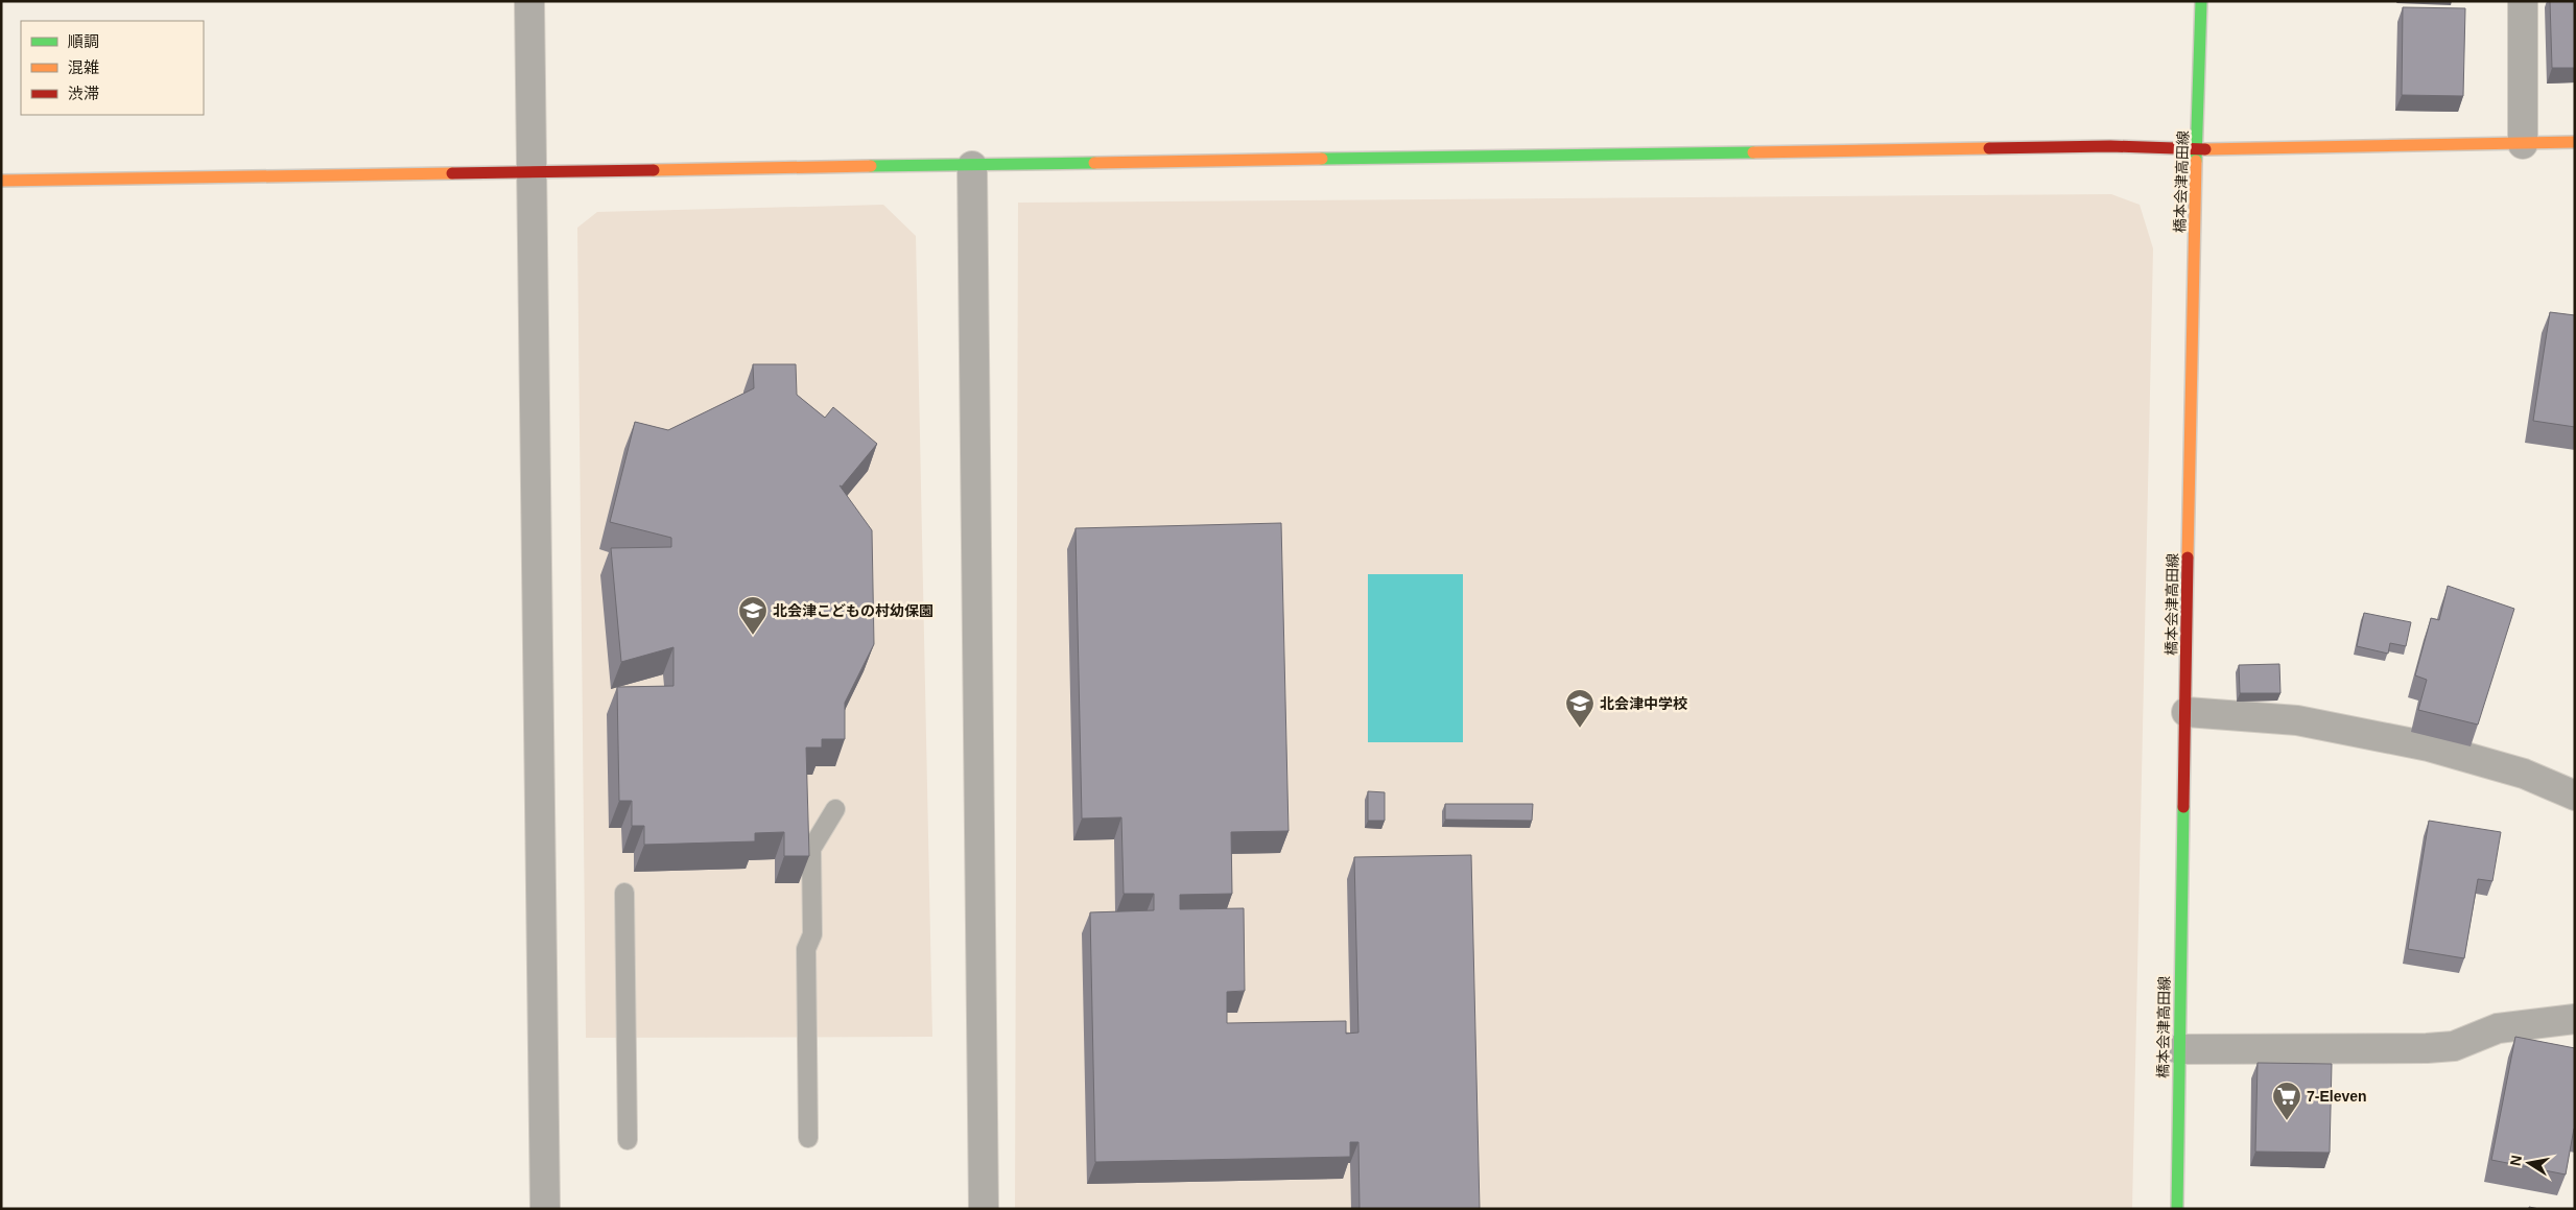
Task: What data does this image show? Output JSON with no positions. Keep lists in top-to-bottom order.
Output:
{
  "streets": {
    "street": ["橋本会津高田線"]
  },
  "places": {
    "school or university": ["北会津こどもの村幼保園", "北会津中学校"],
    "supermarket": ["7-Eleven"]
  },
  "legend": ["順調", "混雑", "渋滞"],
  "north": "left"
}
